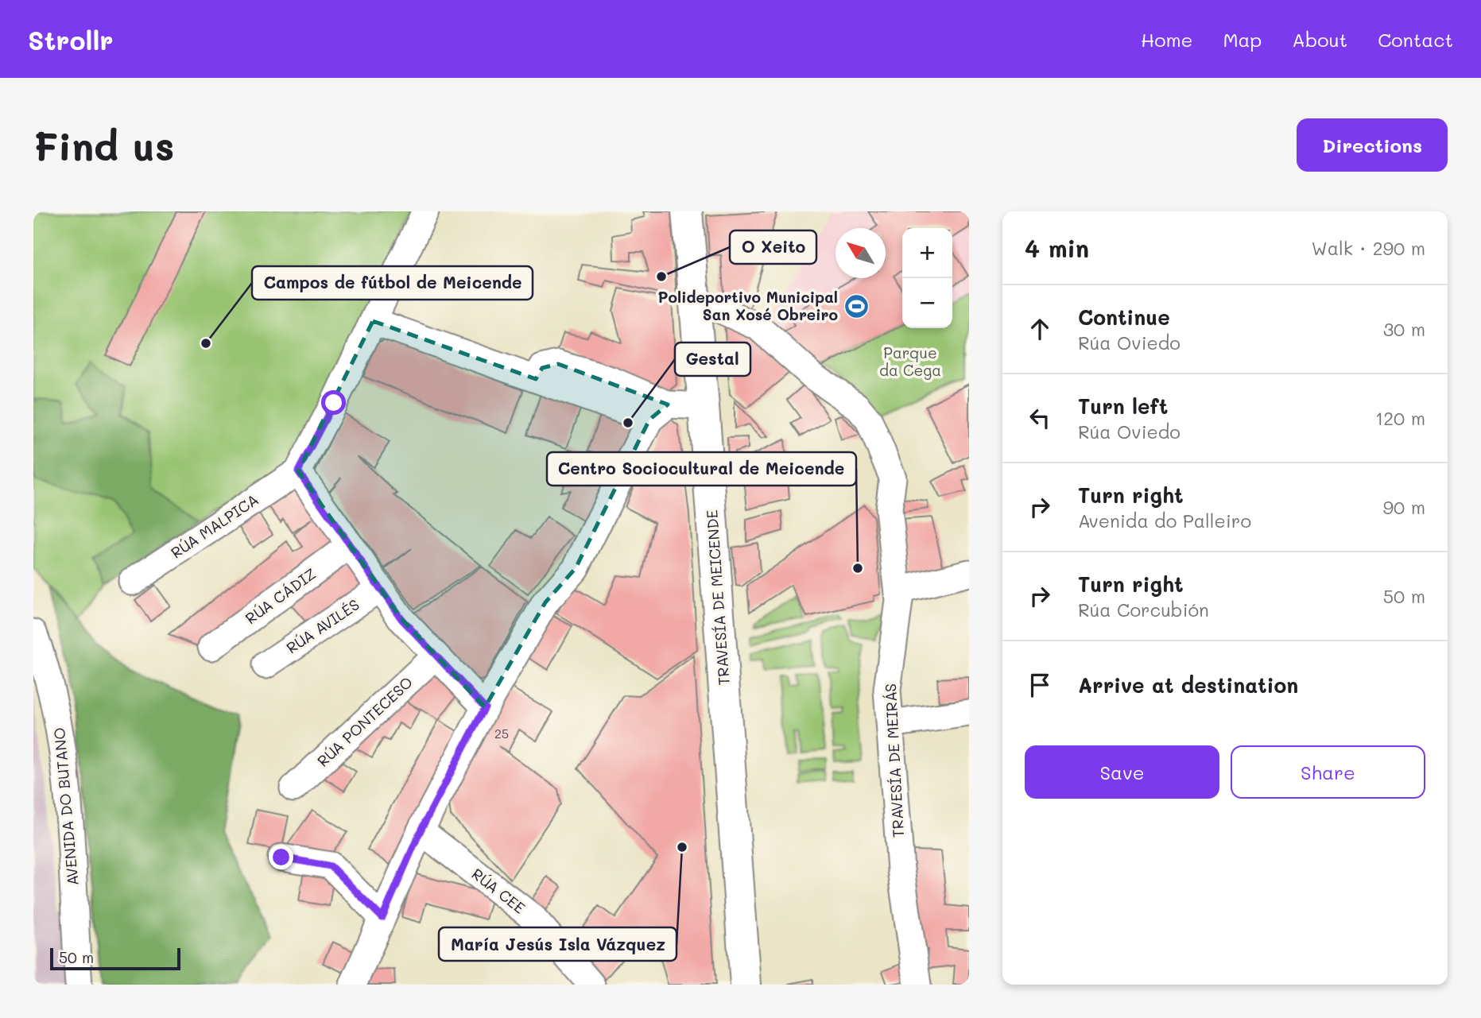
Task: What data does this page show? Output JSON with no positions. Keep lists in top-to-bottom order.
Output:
{
  "streets": {
    "main road": ["TRAVESÍA DE MEICENDE"],
    "street": [
      "RÚA MALPICA",
      "RÚA CÁDIZ",
      "RÚA AVILÉS",
      "RÚA PONTECESO",
      "TRAVESÍA DE MEIRÁS",
      "AVENIDA DO BUTANO",
      "RÚA CEE"
    ]
  },
  "crossings": [
    ["TRAVESÍA DE MEICENDE", "TRAVESÍA DE MEIRÁS"]
  ],
  "parks": ["Parque da Cega"],
  "places": {
    "other": [
      "O Xeito",
      "Campos de fútbol de Meicende",
      "Gestal",
      "Centro Sociocultural de Meicende",
      "María Jesús Isla Vázquez"
    ],
    "sports": ["Polideportivo Municipal San Xosé Obreiro"]
  },
  "house_numbers": ["25"],
  "scale_bar": "50 m",
  "north": "top left",
  "page": {
    "header": "Strollr",
    "nav": [
      "Home",
      "Map",
      "About",
      "Contact"
    ],
    "buttons": [
      "Directions",
      ["Save", "Share"]
    ],
    "title": "Find us",
    "heading": ["4 min", "Walk · 290 m"],
    "map_buttons": ["+", "−"],
    "list": [
      ["Continue", "Rúa Oviedo", "30 m"],
      ["Turn left", "Rúa Oviedo", "120 m"],
      ["Turn right", "Avenida do Palleiro", "90 m"],
      ["Turn right", "Rúa Corcubión", "50 m"],
      "Arrive at destination"
    ],
    "scale": "50 m"
  }
}
